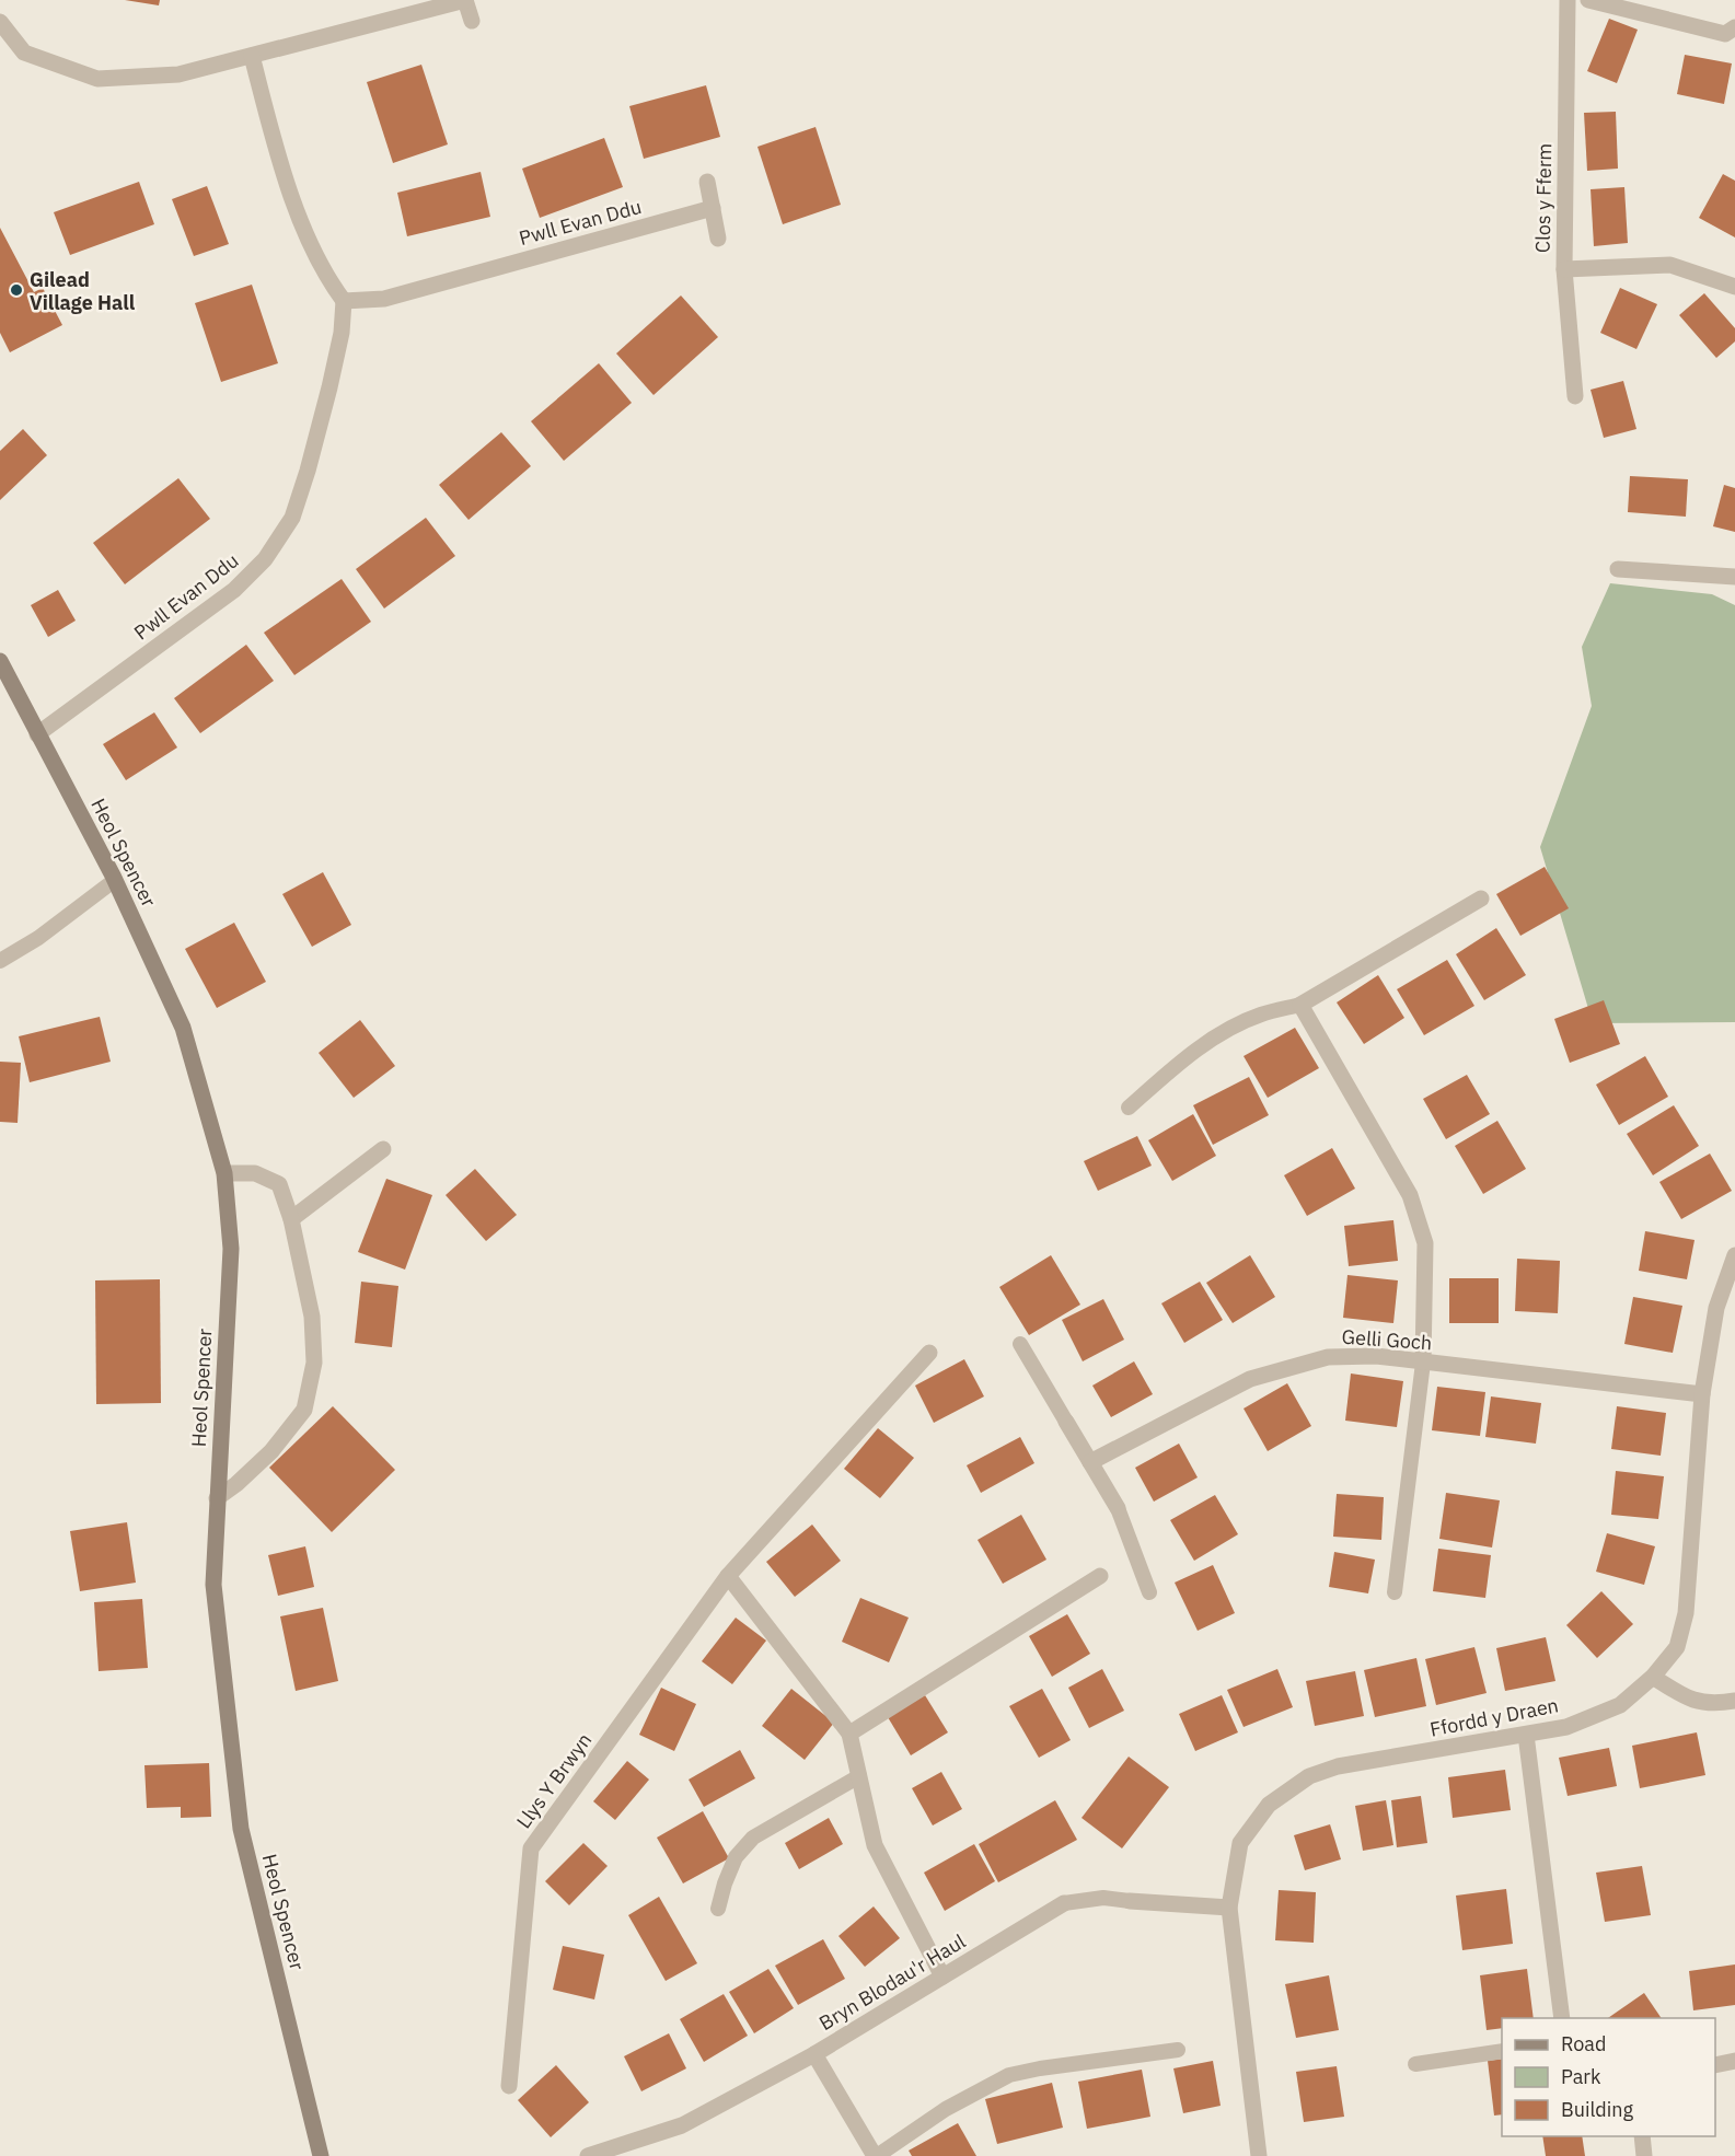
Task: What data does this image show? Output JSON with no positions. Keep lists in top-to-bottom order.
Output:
{
  "streets": {
    "street": [
      "Clos y Fferm",
      "Pwll Evan Ddu",
      "Heol Spencer",
      "Gelli Goch",
      "Ffordd y Draen",
      "Llys Y Brwyn",
      "Bryn Blodau'r Haul"
    ]
  },
  "crossings": [
    ["Pwll Evan Ddu", "Heol Spencer"],
    ["Gelli Goch", "Ffordd y Draen"],
    ["Ffordd y Draen", "Bryn Blodau'r Haul"]
  ],
  "places": ["Gilead Village Hall"],
  "legend": ["Road", "Park", "Building"]
}
